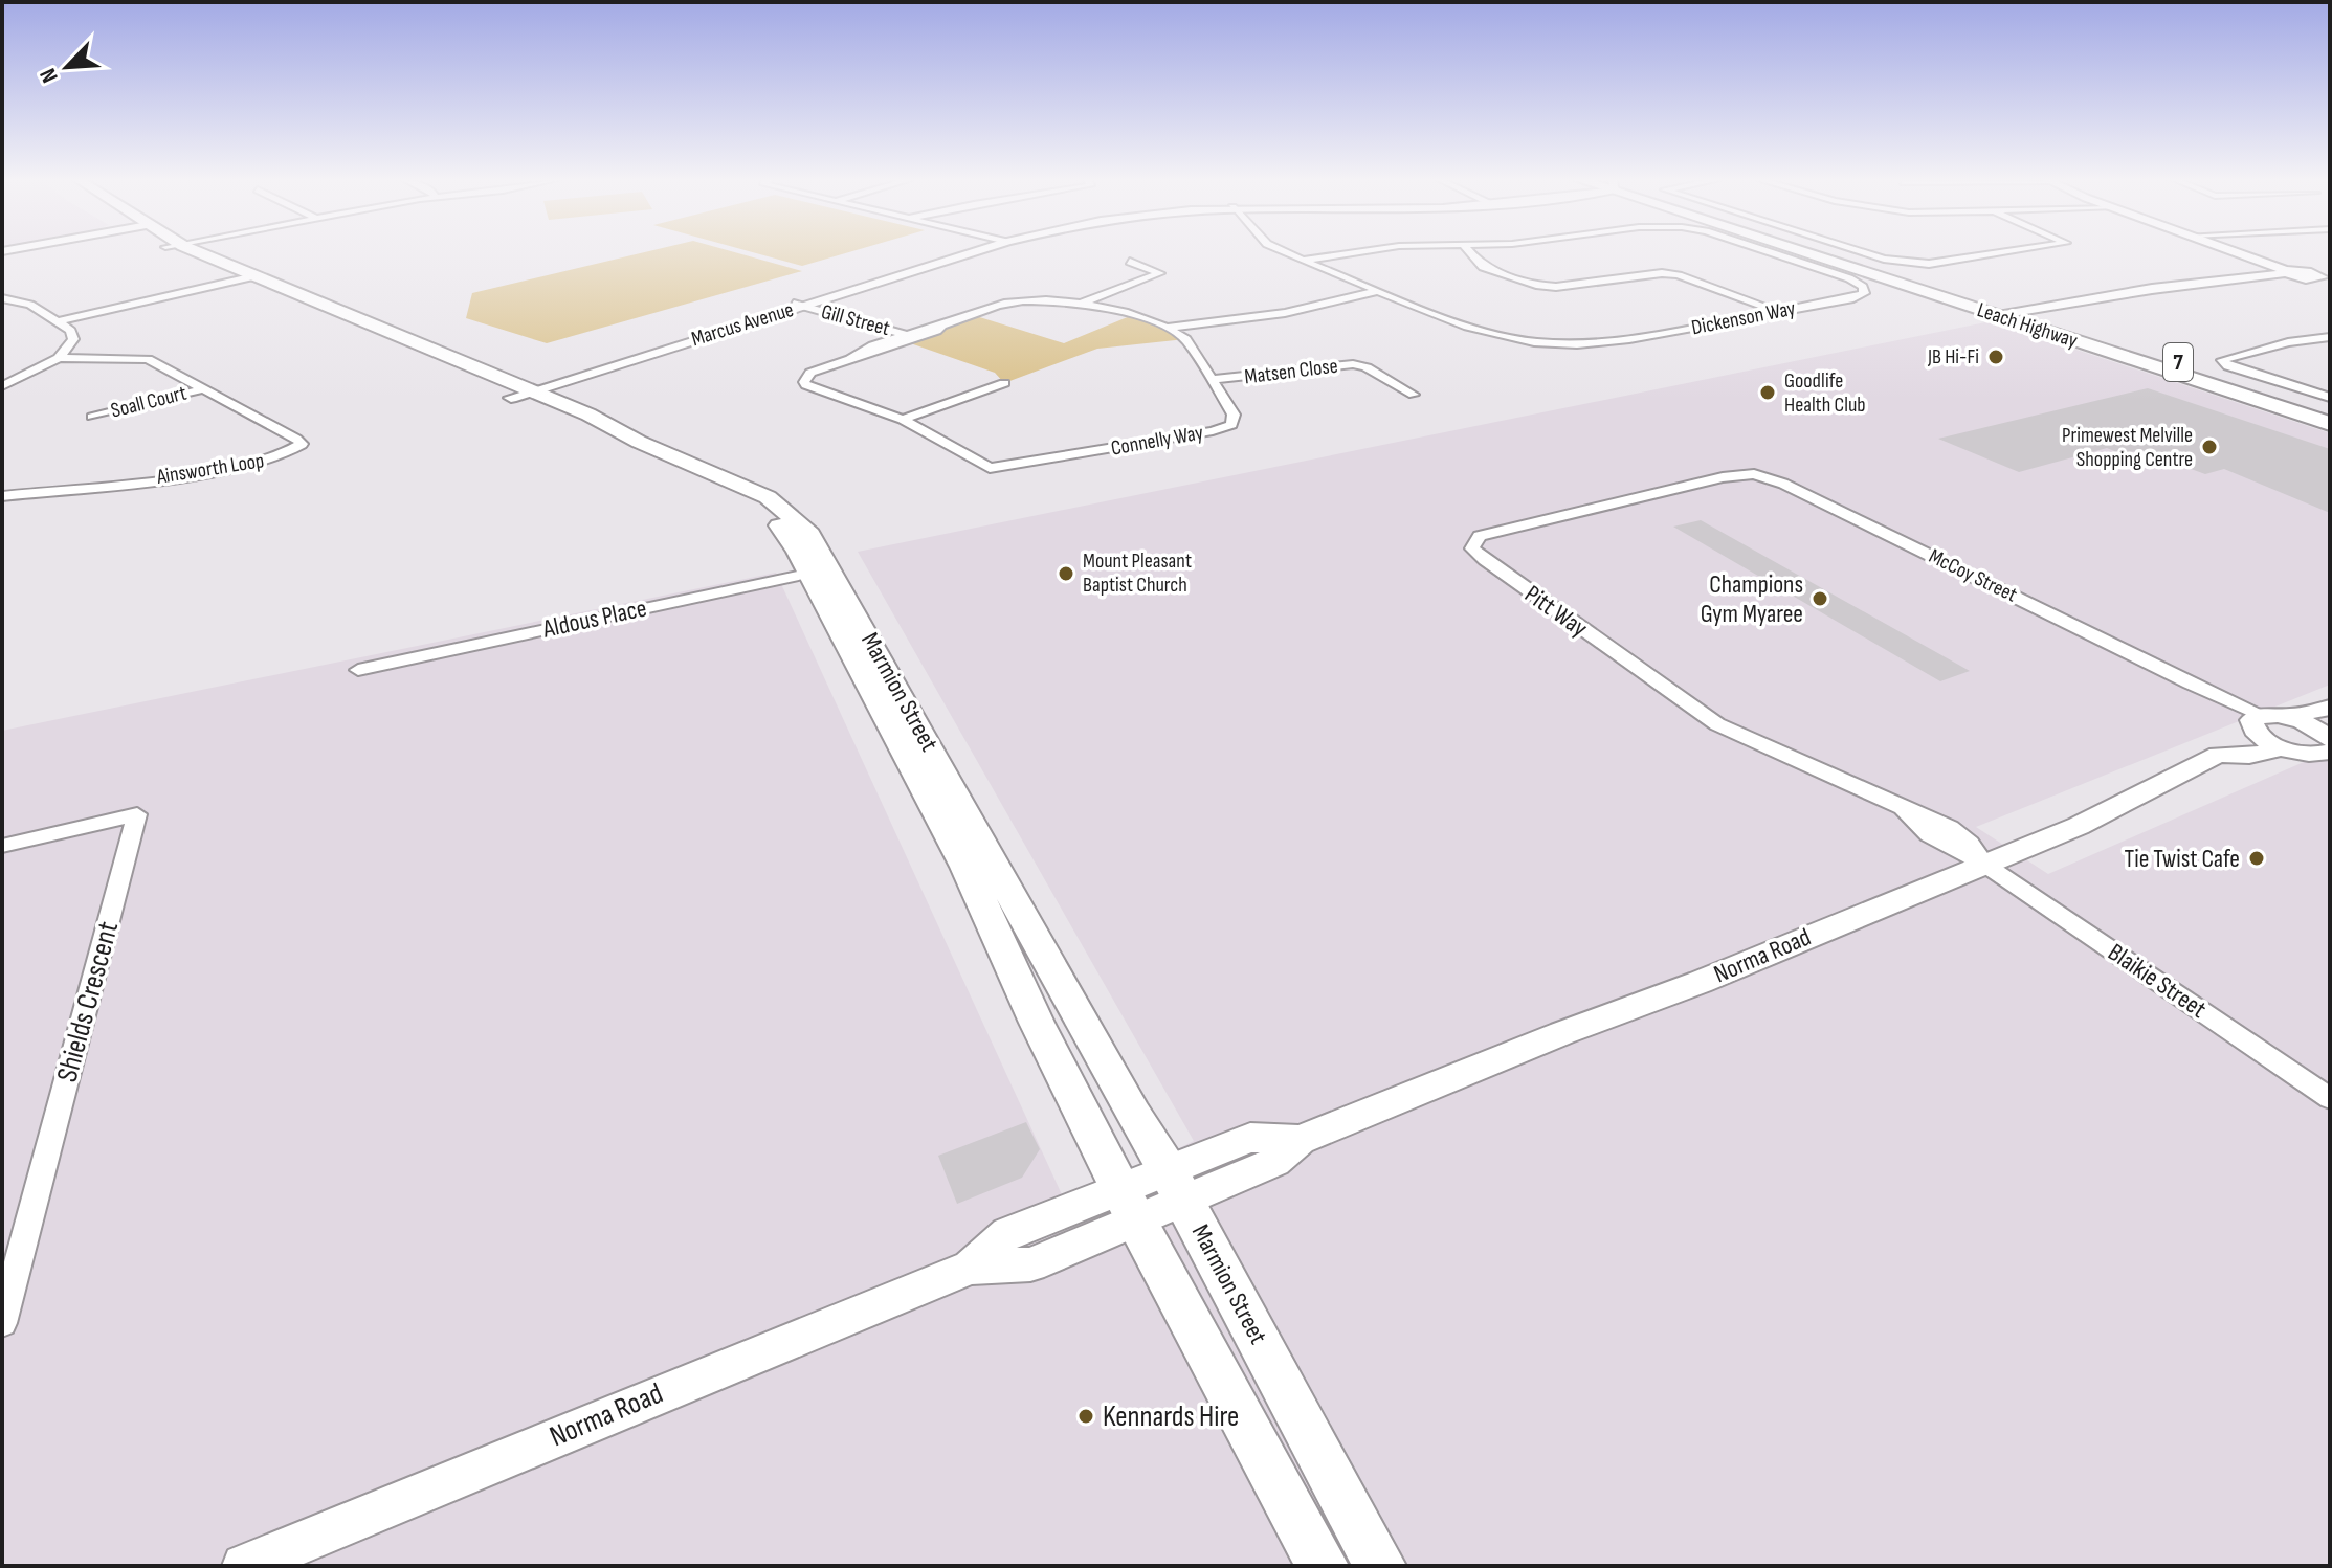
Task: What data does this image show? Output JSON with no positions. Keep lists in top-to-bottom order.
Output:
{
  "streets": {
    "highway": ["Leach Highway", "7"],
    "main road": ["Marmion Street"],
    "street": [
      "Dickenson Way",
      "Gill Street",
      "Marcus Avenue",
      "Matsen Close",
      "Soall Court",
      "Connelly Way",
      "Ainsworth Loop",
      "McCoy Street",
      "Pitt Way",
      "Aldous Place",
      "Norma Road",
      "Blaikie Street",
      "Shields Crescent"
    ]
  },
  "crossings": [
    ["Gill Street", "Marcus Avenue"],
    ["Gill Street", "Connelly Way"],
    ["Marcus Avenue", "Marmion Street"],
    ["Matsen Close", "Connelly Way"],
    ["Soall Court", "Ainsworth Loop"],
    ["McCoy Street", "Pitt Way"],
    ["McCoy Street", "Norma Road"],
    ["Pitt Way", "Norma Road"],
    ["Pitt Way", "Blaikie Street"],
    ["Aldous Place", "Marmion Street"],
    ["Marmion Street", "Norma Road"],
    ["Norma Road", "Blaikie Street"]
  ],
  "places": [
    "JB Hi-Fi",
    "Goodlife Health Club",
    "Primewest Melville Shopping Centre",
    "Mount Pleasant Baptist Church",
    "Champions Gym Myaree",
    "Tie Twist Cafe",
    "Kennards Hire"
  ],
  "north": "bottom left"
}
